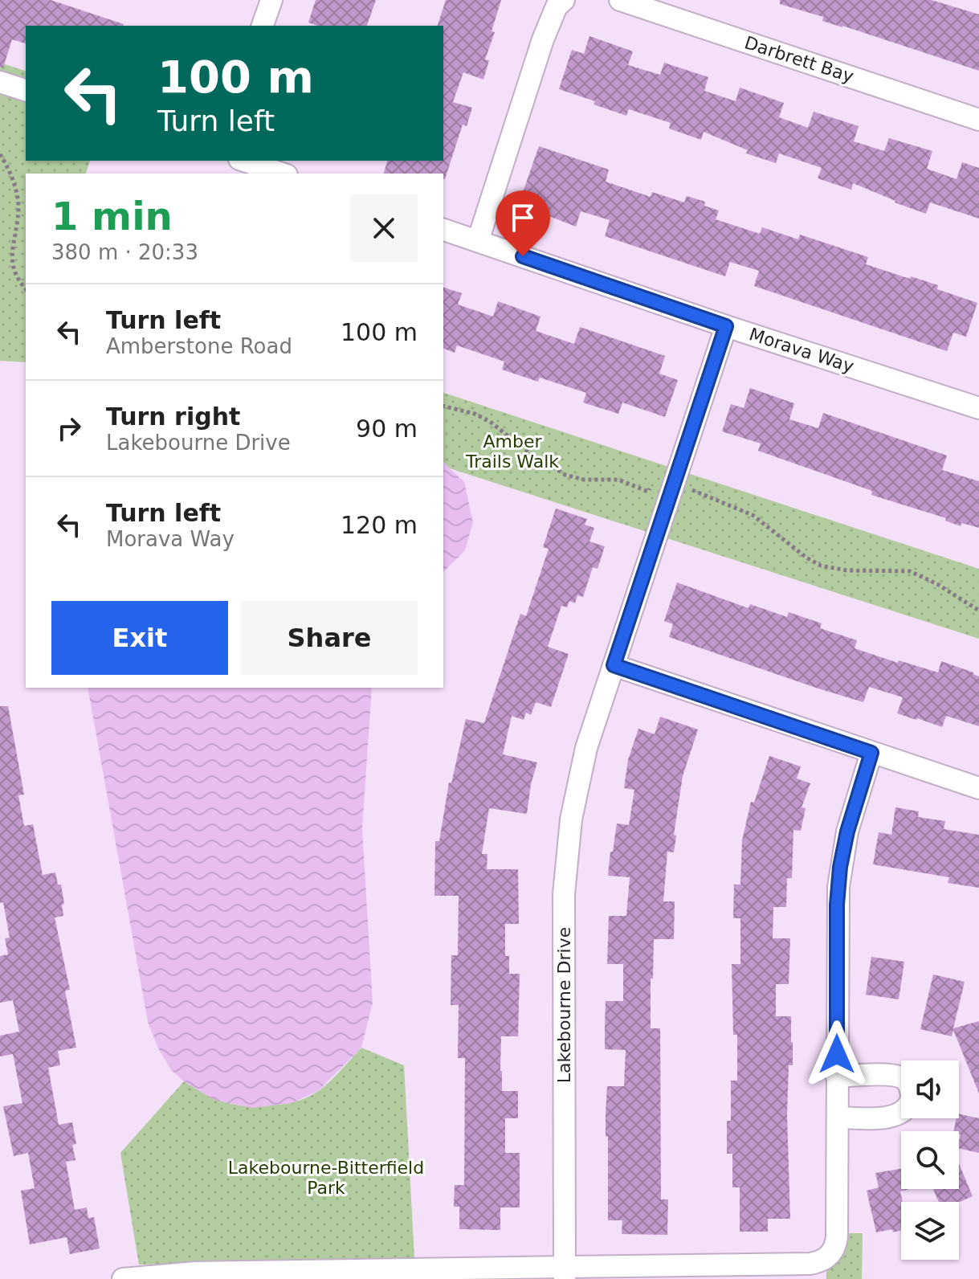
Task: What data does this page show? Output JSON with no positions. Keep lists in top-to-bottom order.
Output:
{
  "streets": {
    "street": ["Darbrett Bay", "Morava Way", "Lakebourne Drive"]
  },
  "crossings": [
    ["Morava Way", "Lakebourne Drive"]
  ],
  "parks": ["Amber Trails Walk", "Lakebourne-Bitterfield Park"],
  "page": {
    "turn": ["100 m", "Turn left"],
    "heading": ["1 min", "380 m · 20:33"],
    "list": [
      {
        "name": "Turn left",
        "note": "Amberstone Road",
        "value": "100 m"
      },
      {
        "name": "Turn right",
        "note": "Lakebourne Drive",
        "value": "90 m"
      },
      {
        "name": "Turn left",
        "note": "Morava Way",
        "value": "120 m"
      }
    ],
    "buttons": ["Exit", "Share"]
  }
}
